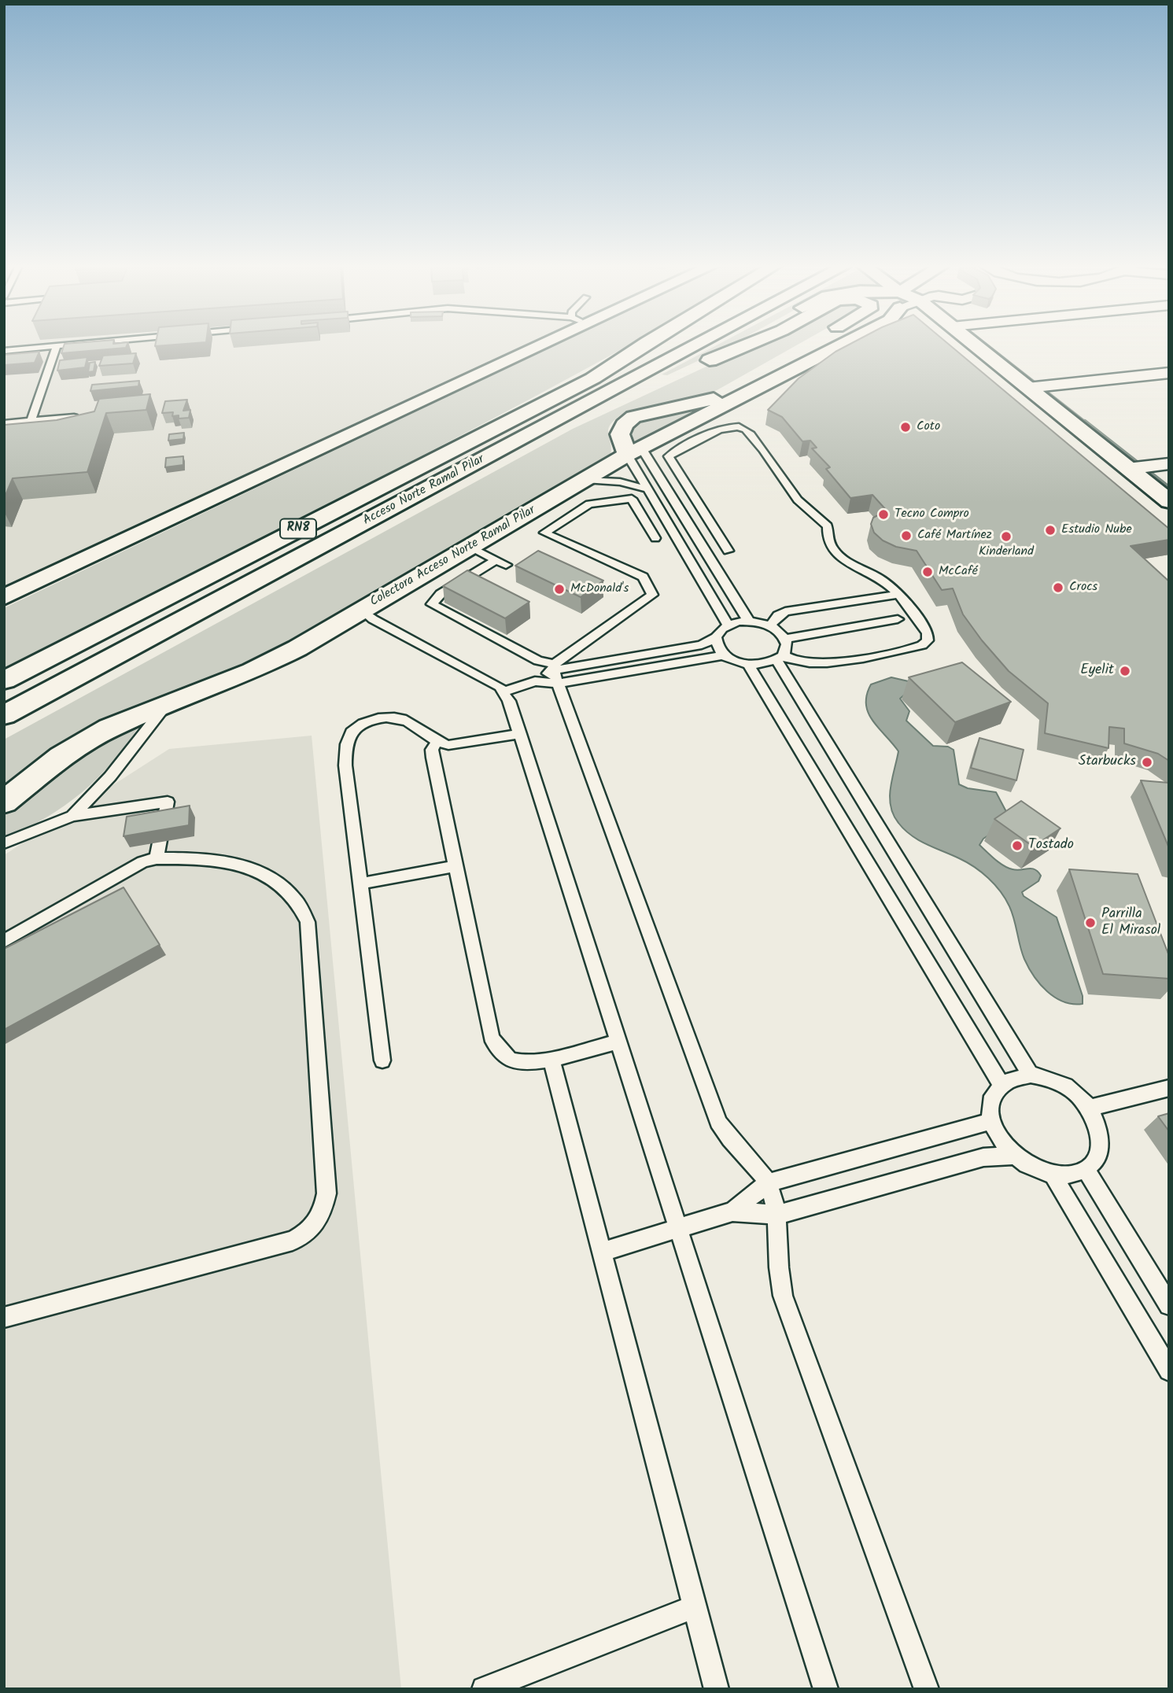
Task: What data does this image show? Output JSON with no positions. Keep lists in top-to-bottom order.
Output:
{
  "streets": {
    "main road": ["Acceso Norte Ramal Pilar", "RN8", "Colectora Acceso Norte Ramal Pilar"]
  },
  "places": [
    "Coto",
    "Tecno Compro",
    "Estudio Nube",
    "Café Martínez",
    "Kinderland",
    "McCafé",
    "Crocs",
    "McDonald's",
    "Eyelit",
    "Starbucks",
    "Tostado",
    "Parrilla El Mirasol"
  ]
}
